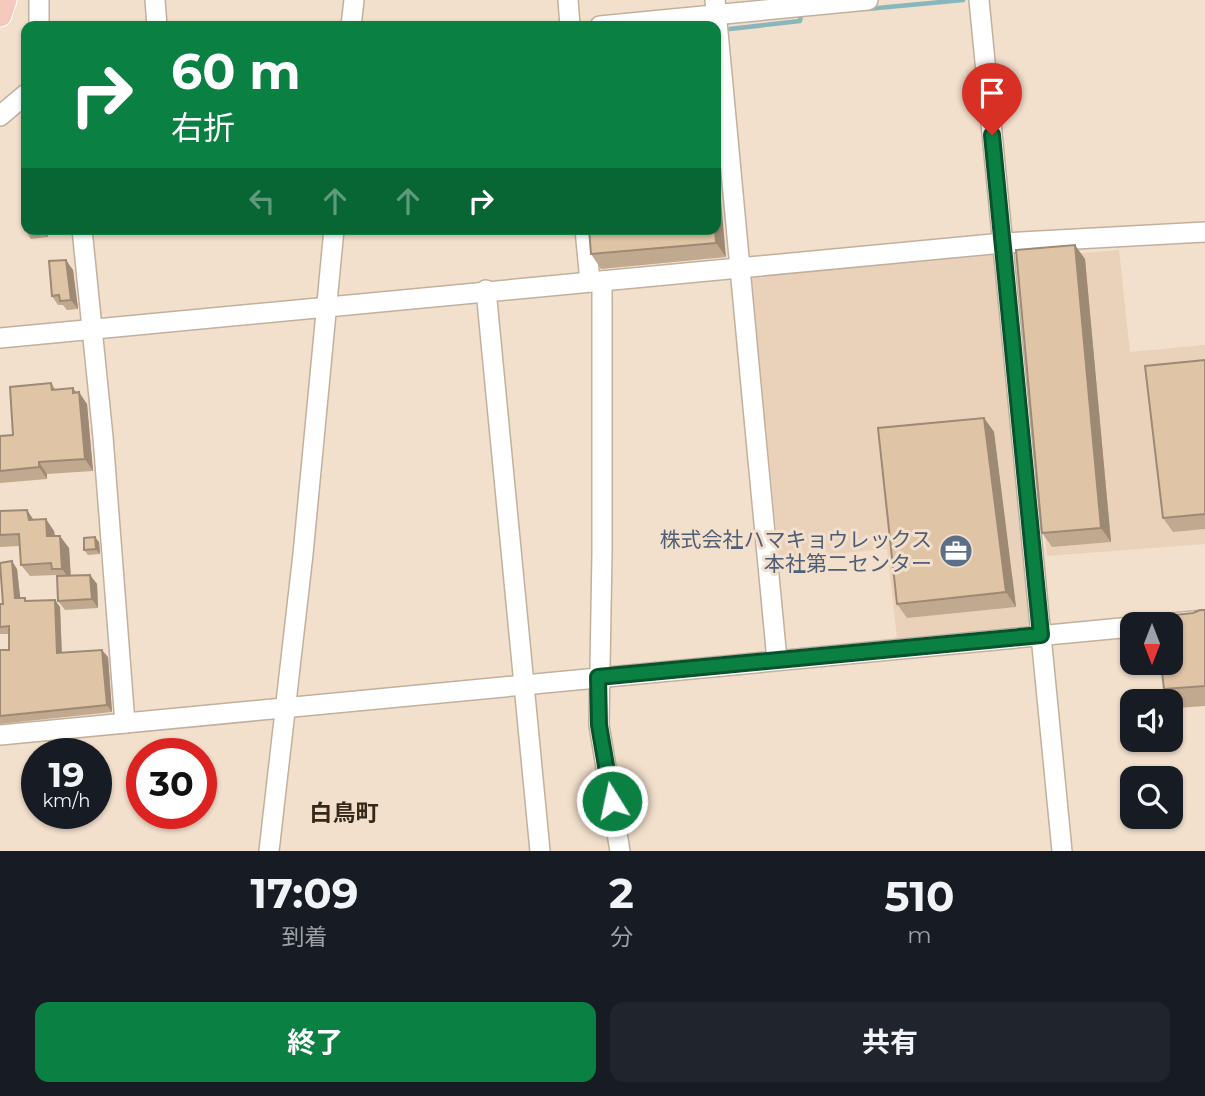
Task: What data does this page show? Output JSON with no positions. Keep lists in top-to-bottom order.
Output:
{
  "districts": ["白鳥町"],
  "places": {
    "office": ["株式会社ハマキョウレックス 本社第二センター"]
  },
  "north": "bottom",
  "page": {
    "turn": ["60 m", "右折"],
    "speed": "19 km/h",
    "limit": "30",
    "eta": [
      "17:09",
      "到着",
      "2",
      "分",
      "510",
      "m"
    ],
    "buttons": ["終了", "共有"]
  }
}
